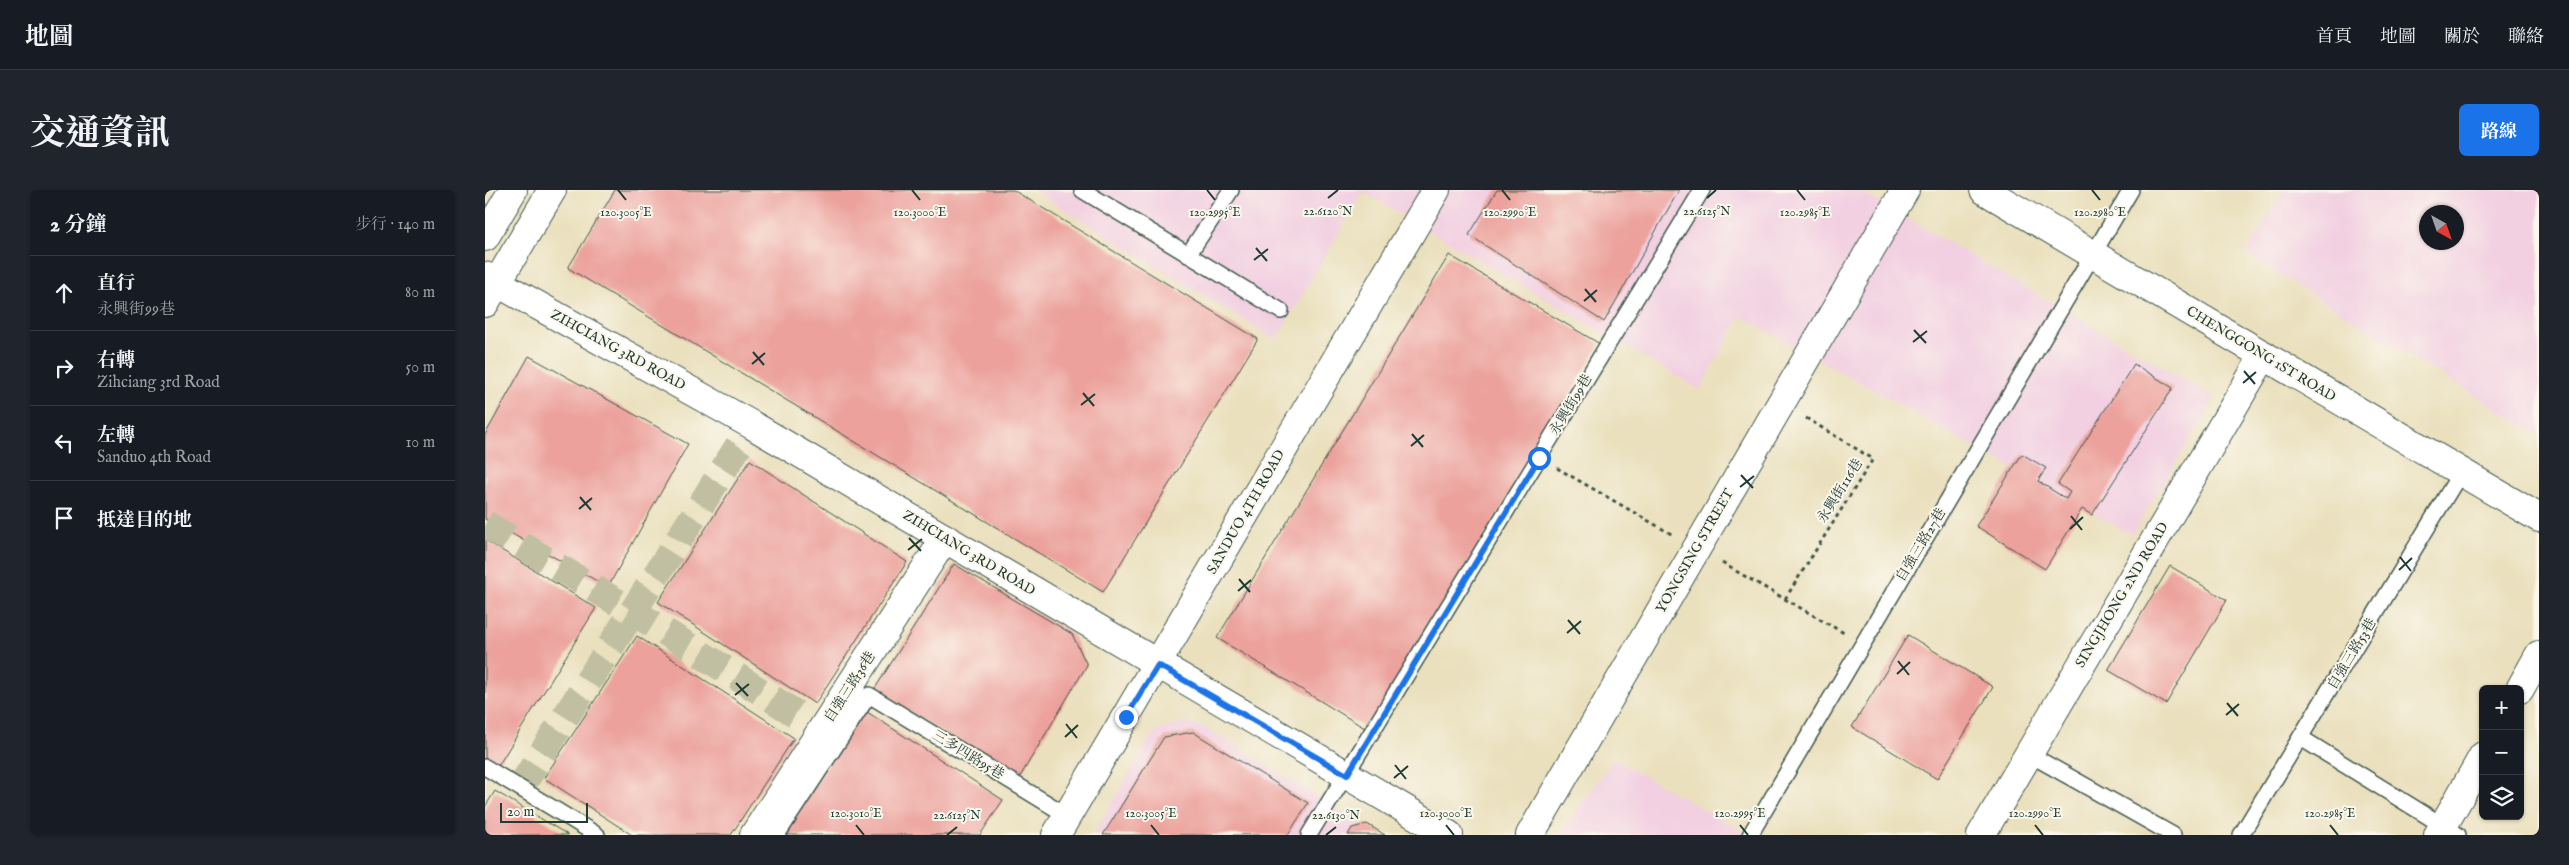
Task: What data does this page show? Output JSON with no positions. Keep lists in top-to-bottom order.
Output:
{
  "streets": {
    "street": [
      "ZIHCIANG 3RD ROAD",
      "CHENGGONG 1ST ROAD",
      "SANDUO 4TH ROAD",
      "YONGSING STREET",
      "SINGJHONG 2ND ROAD",
      "自強三路36巷"
    ],
    "lane": [
      "永興街99巷",
      "自強三路27巷",
      "自強三路53巷",
      "三多四路95巷"
    ],
    "path": ["永興街116巷"]
  },
  "crossings": [
    ["ZIHCIANG 3RD ROAD", "永興街99巷"],
    ["ZIHCIANG 3RD ROAD", "SANDUO 4TH ROAD"],
    ["ZIHCIANG 3RD ROAD", "自強三路36巷"],
    ["CHENGGONG 1ST ROAD", "自強三路27巷"],
    ["CHENGGONG 1ST ROAD", "SINGJHONG 2ND ROAD"],
    ["CHENGGONG 1ST ROAD", "自強三路53巷"],
    ["永興街116巷", "YONGSING STREET"],
    ["SANDUO 4TH ROAD", "三多四路95巷"],
    ["自強三路36巷", "三多四路95巷"]
  ],
  "scale_bar": "20 m",
  "north": "bottom right",
  "page": {
    "header": "地圖",
    "nav": [
      "首頁",
      "地圖",
      "關於",
      "聯絡"
    ],
    "title": "交通資訊",
    "buttons": "路線",
    "heading": ["2 分鐘", "步行 · 140 m"],
    "list": [
      ["直行", "永興街99巷", "80 m"],
      ["右轉", "Zihciang 3rd Road", "50 m"],
      ["左轉", "Sanduo 4th Road", "10 m"],
      "抵達目的地"
    ],
    "map_buttons": ["+", "−"],
    "scale": "20 m"
  },
  "coordinates": [
    "22.6120°N",
    "22.6125°N",
    "120.2980°E",
    "120.3005°E",
    "120.3000°E",
    "120.2995°E",
    "120.2990°E",
    "120.2985°E",
    "120.3010°E",
    "22.6130°N"
  ]
}
